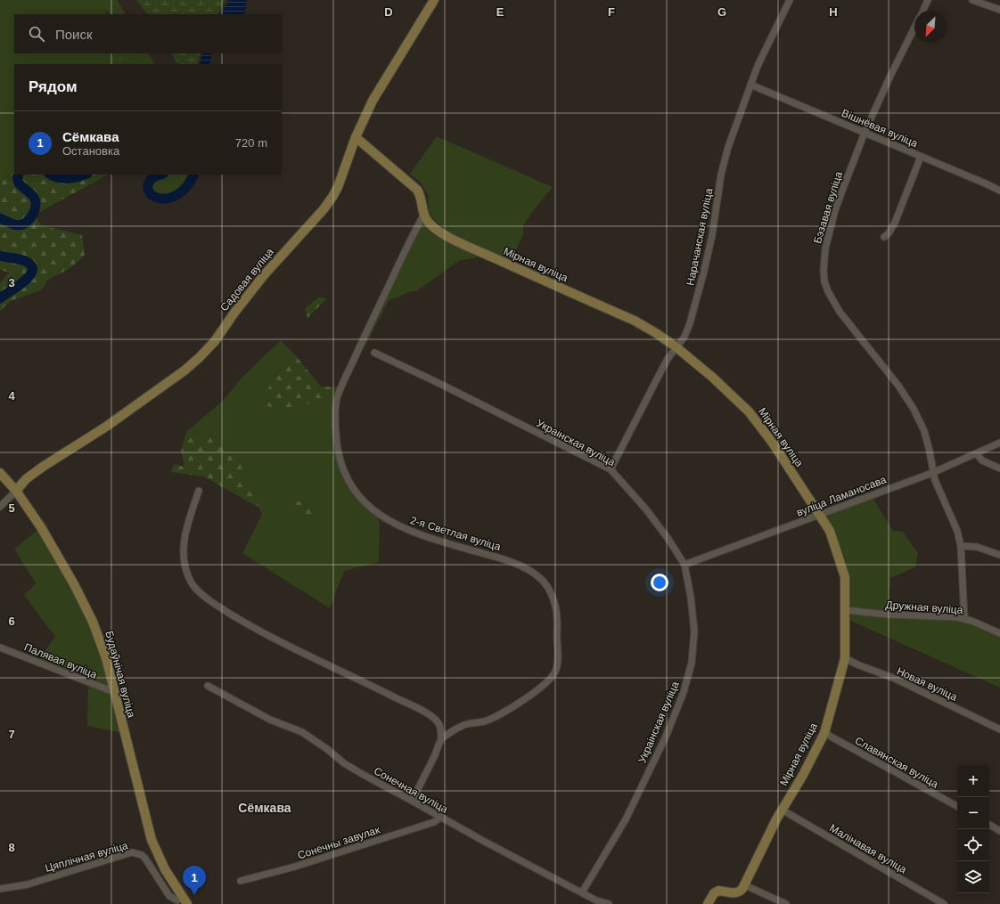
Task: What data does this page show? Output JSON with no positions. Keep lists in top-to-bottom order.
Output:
{
  "streets": {
    "street": [
      "Вішнёвая вуліца",
      "Бэзавая вуліца",
      "Нарачанская вуліца",
      "Мірная вуліца",
      "Садовая вуліца",
      "Украінская вуліца",
      "вуліца Ламаносава",
      "2-я Светлая вуліца",
      "Дружная вуліца",
      "Палявая вуліца",
      "Будаўнічая вуліца",
      "Новая вуліца",
      "Славянская вуліца",
      "Сонечная вуліца",
      "Сонечны завулак",
      "Малінавая вуліца",
      "Цяплічная вуліца"
    ]
  },
  "crossings": [
    ["Вішнёвая вуліца", "Бэзавая вуліца"],
    ["Вішнёвая вуліца", "Нарачанская вуліца"],
    ["Бэзавая вуліца", "вуліца Ламаносава"],
    ["Бэзавая вуліца", "Дружная вуліца"],
    ["Нарачанская вуліца", "Мірная вуліца"],
    ["Нарачанская вуліца", "Украінская вуліца"],
    ["Мірная вуліца", "вуліца Ламаносава"],
    ["Мірная вуліца", "2-я Светлая вуліца"],
    ["Мірная вуліца", "Дружная вуліца"],
    ["Мірная вуліца", "Новая вуліца"],
    ["Мірная вуліца", "Славянская вуліца"],
    ["Мірная вуліца", "Малінавая вуліца"],
    ["Садовая вуліца", "Будаўнічая вуліца"],
    ["Украінская вуліца", "вуліца Ламаносава"],
    ["Украінская вуліца", "Сонечная вуліца"],
    ["2-я Светлая вуліца", "Сонечная вуліца"],
    ["Палявая вуліца", "Будаўнічая вуліца"],
    ["Будаўнічая вуліца", "Цяплічная вуліца"],
    ["Сонечная вуліца", "Сонечны завулак"]
  ],
  "districts": ["Сёмкава"],
  "north": "bottom left",
  "page": {
    "search": "Поиск",
    "heading": "Рядом",
    "list": [
      {
        "mark": "1",
        "name": "Сёмкава",
        "note": "Остановка",
        "value": "720 m"
      }
    ],
    "map_buttons": ["+", "−"],
    "pins": "1"
  },
  "grid": {
    "columns": [
      "D",
      "E",
      "F",
      "G",
      "H"
    ],
    "rows": [
      "3",
      "4",
      "5",
      "6",
      "7",
      "8"
    ]
  }
}
